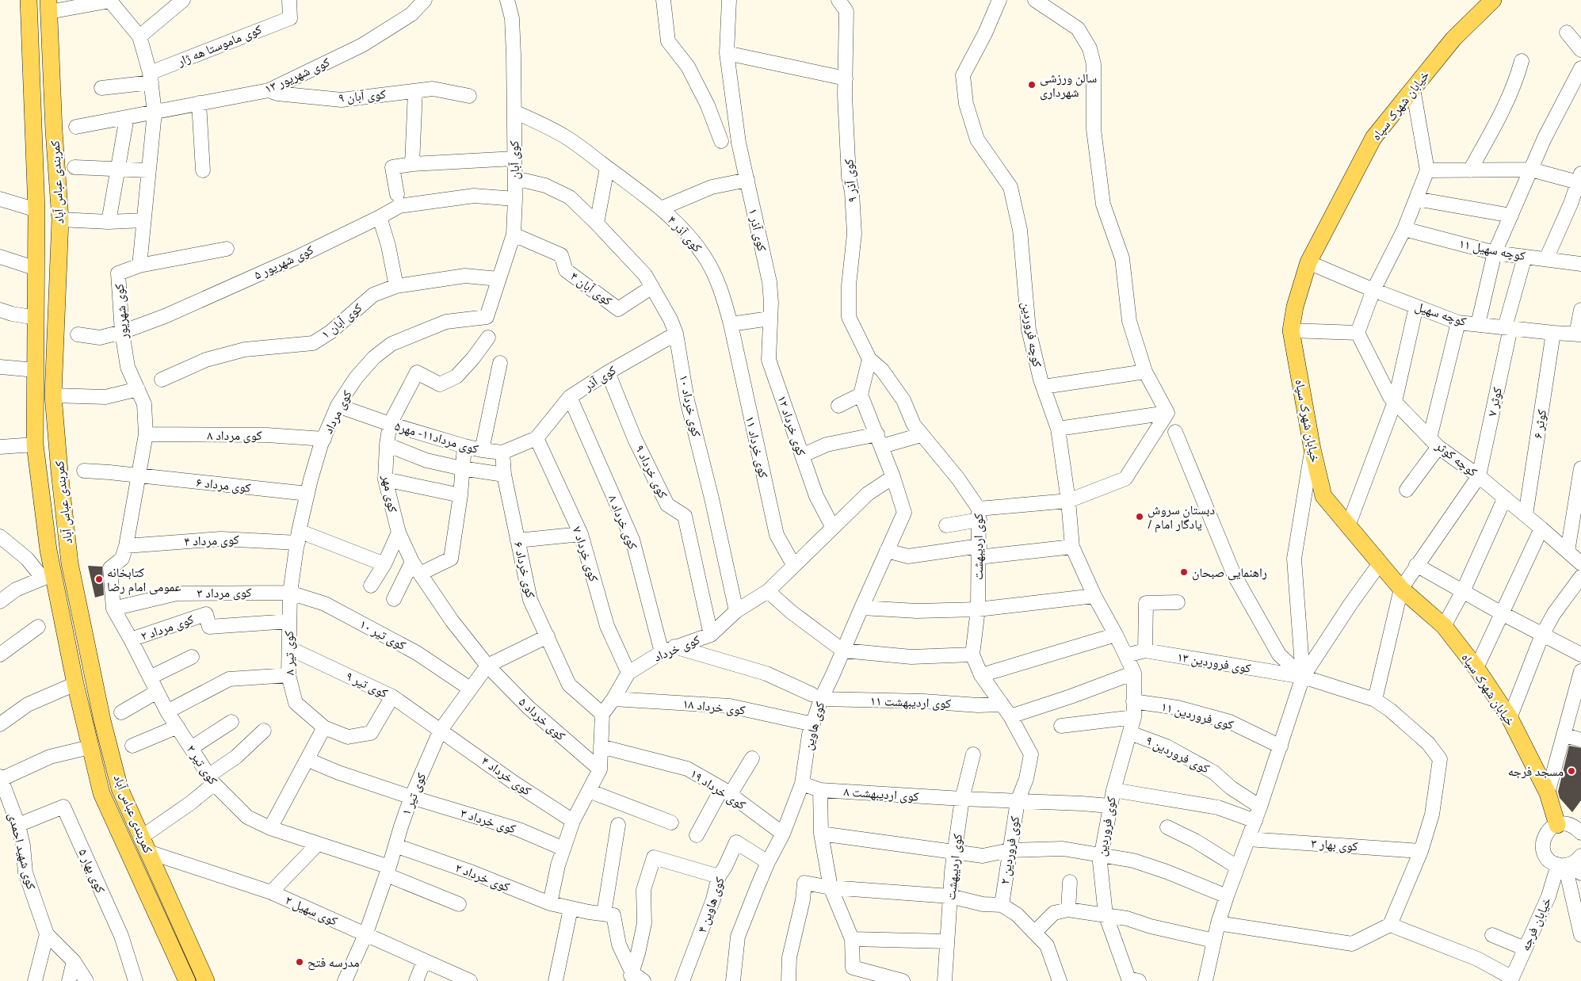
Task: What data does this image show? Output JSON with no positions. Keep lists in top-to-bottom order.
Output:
{
  "streets": {
    "main road": ["خیابان شهرک سپاه", "کمربندی عباس آباد"],
    "street": [
      "کوی ماموستا هه ژار",
      "کوی شهریور ۱۳",
      "کوی آبان ۹",
      "کوی آبان",
      "کوی آذر ۹",
      "کوی آذر ۱",
      "کوی آذر ۴",
      "کوچه سهیل ۱۱",
      "کوی شهریور ۵",
      "کوی آبان ۴",
      "کوی شهریور",
      "کوچه سهیل",
      "کوی آبان ۱",
      "کوچه فروردین",
      "کوی آذر",
      "کوثر ۷",
      "کوی خرداد ۱۰",
      "کوی مرداد",
      "کوثر ۶",
      "کوی خرداد ۱۲",
      "کوی مرداد ۸",
      "کوی مرداد۱۱- مهر۵",
      "کوی خرداد ۱۱",
      "کوچه کوثر",
      "کوی خرداد ۹",
      "کوی مرداد ۶",
      "کوی مهر",
      "کوی خرداد ۸",
      "کوی مرداد ۴",
      "کوی اردیبهشت",
      "کوی خرداد ۷",
      "کوی خرداد ۶",
      "کوی مرداد ۳",
      "کوی مرداد ۲",
      "کوی تیر ۱۰",
      "کوی خرداد",
      "کوی تیر ۸",
      "کوی فروردین ۱۳",
      "کوی تیر ۹",
      "کوی اردیبهشت ۱۱",
      "کوی خرداد ۱۸",
      "کوی فروردین ۱۱",
      "کوی خرداد ۵",
      "کوی هاوین",
      "کوی فروردین ۹",
      "کوی تیر ۲",
      "کوی خرداد ۴",
      "کوی خرداد ۱۹",
      "کوی تیر ۱",
      "کوی اردیبهشت ۸",
      "کوی خرداد ۳",
      "کوی فروردین",
      "کوی بهار ۳",
      "کوی فروردین ۲",
      "کوی شهید احمدی",
      "کوی بهار ۵",
      "کوی خرداد ۲",
      "کوی هاوین ۴",
      "کوی سهیل ۲",
      "خیابان فرجه"
    ]
  },
  "crossings": [
    ["کوی شهریور ۱۳", "کوی آبان ۹"],
    ["خیابان شهرک سپاه", "کوچه سهیل"],
    ["کوی آبان", "کوی آذر ۴"],
    ["کوی آبان", "کوی شهریور ۵"],
    ["کوی آبان", "کوی آبان ۴"],
    ["کوی آبان", "کوی آبان ۱"],
    ["کوی آبان", "کوی خرداد ۱۰"],
    ["کوی آبان", "کوی مرداد"],
    ["کوی آذر ۹", "کوی اردیبهشت"],
    ["کمربندی عباس آباد", "کوی سهیل ۲"],
    ["کوی آذر ۱", "کوی خرداد ۱۲"],
    ["کوی آذر ۴", "کوی خرداد ۱۱"],
    ["کوچه سهیل ۱۱", "کوثر ۷"],
    ["کوی شهریور ۵", "کوی شهریور"],
    ["کوی آبان ۴", "کوی خرداد ۱۰"],
    ["کوی شهریور", "کوی مرداد ۸"],
    ["کوی شهریور", "کوی مرداد ۶"],
    ["کوی شهریور", "کوی مرداد ۴"],
    ["کوی شهریور", "کوی تیر ۲"],
    ["کوچه سهیل", "کوثر ۷"],
    ["کوچه سهیل", "کوثر ۶"],
    ["کوچه فروردین", "کوی فروردین ۱۳"],
    ["کوچه فروردین", "کوی فروردین"],
    ["کوی آذر", "کوی خرداد ۱۰"],
    ["کوی آذر", "کوی مرداد۱۱- مهر۵"],
    ["کوی آذر", "کوی خرداد ۹"],
    ["کوی آذر", "کوی خرداد ۸"],
    ["کوی آذر", "کوی خرداد ۷"],
    ["کوثر ۷", "کوچه کوثر"],
    ["کوی خرداد ۱۰", "کوی خرداد"],
    ["کوی مرداد", "کوی مرداد ۸"],
    ["کوی مرداد", "کوی مرداد۱۱- مهر۵"],
    ["کوی مرداد", "کوی مرداد ۶"],
    ["کوی مرداد", "کوی مرداد ۴"],
    ["کوی مرداد", "کوی مرداد ۳"],
    ["کوی مرداد", "کوی تیر ۱۰"],
    ["کوی مرداد", "کوی تیر ۸"],
    ["کوثر ۶", "کوچه کوثر"],
    ["کوی خرداد ۱۲", "کوی خرداد"],
    ["کوی مرداد۱۱- مهر۵", "کوی مهر"],
    ["کوی مرداد۱۱- مهر۵", "کوی خرداد ۷"],
    ["کوی مرداد۱۱- مهر۵", "کوی خرداد ۶"],
    ["کوی خرداد ۱۱", "کوی خرداد"],
    ["کوی خرداد ۹", "کوی خرداد"],
    ["کوی مهر", "کوی خرداد ۵"],
    ["کوی مهر", "کوی تیر ۱"],
    ["کوی خرداد ۸", "کوی خرداد"],
    ["کوی اردیبهشت", "کوی اردیبهشت ۱۱"],
    ["کوی اردیبهشت", "کوی اردیبهشت ۸"],
    ["کوی اردیبهشت", "کوی فروردین ۲"],
    ["کوی خرداد ۷", "کوی خرداد"],
    ["کوی خرداد ۶", "کوی خرداد"],
    ["کوی مرداد ۳", "کوی تیر ۱۰"],
    ["کوی مرداد ۳", "کوی تیر ۸"],
    ["کوی مرداد ۳", "کوی تیر ۲"],
    ["کوی مرداد ۲", "کوی تیر ۸"],
    ["کوی مرداد ۲", "کوی تیر ۲"],
    ["کوی تیر ۱۰", "کوی تیر ۸"],
    ["کوی تیر ۱۰", "کوی تیر ۱"],
    ["کوی خرداد", "کوی خرداد ۱۸"],
    ["کوی خرداد", "کوی هاوین"],
    ["کوی تیر ۸", "کوی تیر ۹"],
    ["کوی تیر ۹", "کوی خرداد ۴"],
    ["کوی تیر ۹", "کوی تیر ۱"],
    ["کوی اردیبهشت ۱۱", "کوی هاوین"],
    ["کوی خرداد ۱۸", "کوی هاوین"],
    ["کوی فروردین ۱۱", "کوی فروردین"],
    ["کوی خرداد ۵", "کوی تیر ۱"],
    ["کوی هاوین", "کوی خرداد ۱۹"],
    ["کوی هاوین", "کوی اردیبهشت ۸"],
    ["کوی هاوین", "کوی هاوین ۴"],
    ["کوی فروردین ۹", "کوی فروردین"],
    ["کوی تیر ۲", "کوی تیر ۱"],
    ["کوی خرداد ۴", "کوی تیر ۱"],
    ["کوی تیر ۱", "کوی خرداد ۳"],
    ["کوی تیر ۱", "کوی خرداد ۲"],
    ["کوی تیر ۱", "کوی سهیل ۲"],
    ["کوی اردیبهشت ۸", "کوی فروردین"],
    ["کوی اردیبهشت ۸", "کوی فروردین ۲"],
    ["کوی شهید احمدی", "کوی بهار ۵"]
  ],
  "places": [
    "سالن ورزشی شهرداری",
    "دبستان سروش / یادگار امام",
    "راهنمایی صبحان",
    "کتابخانه عمومی امام رضا",
    "مسجد فرجه",
    "مدرسه فتح"
  ]
}
